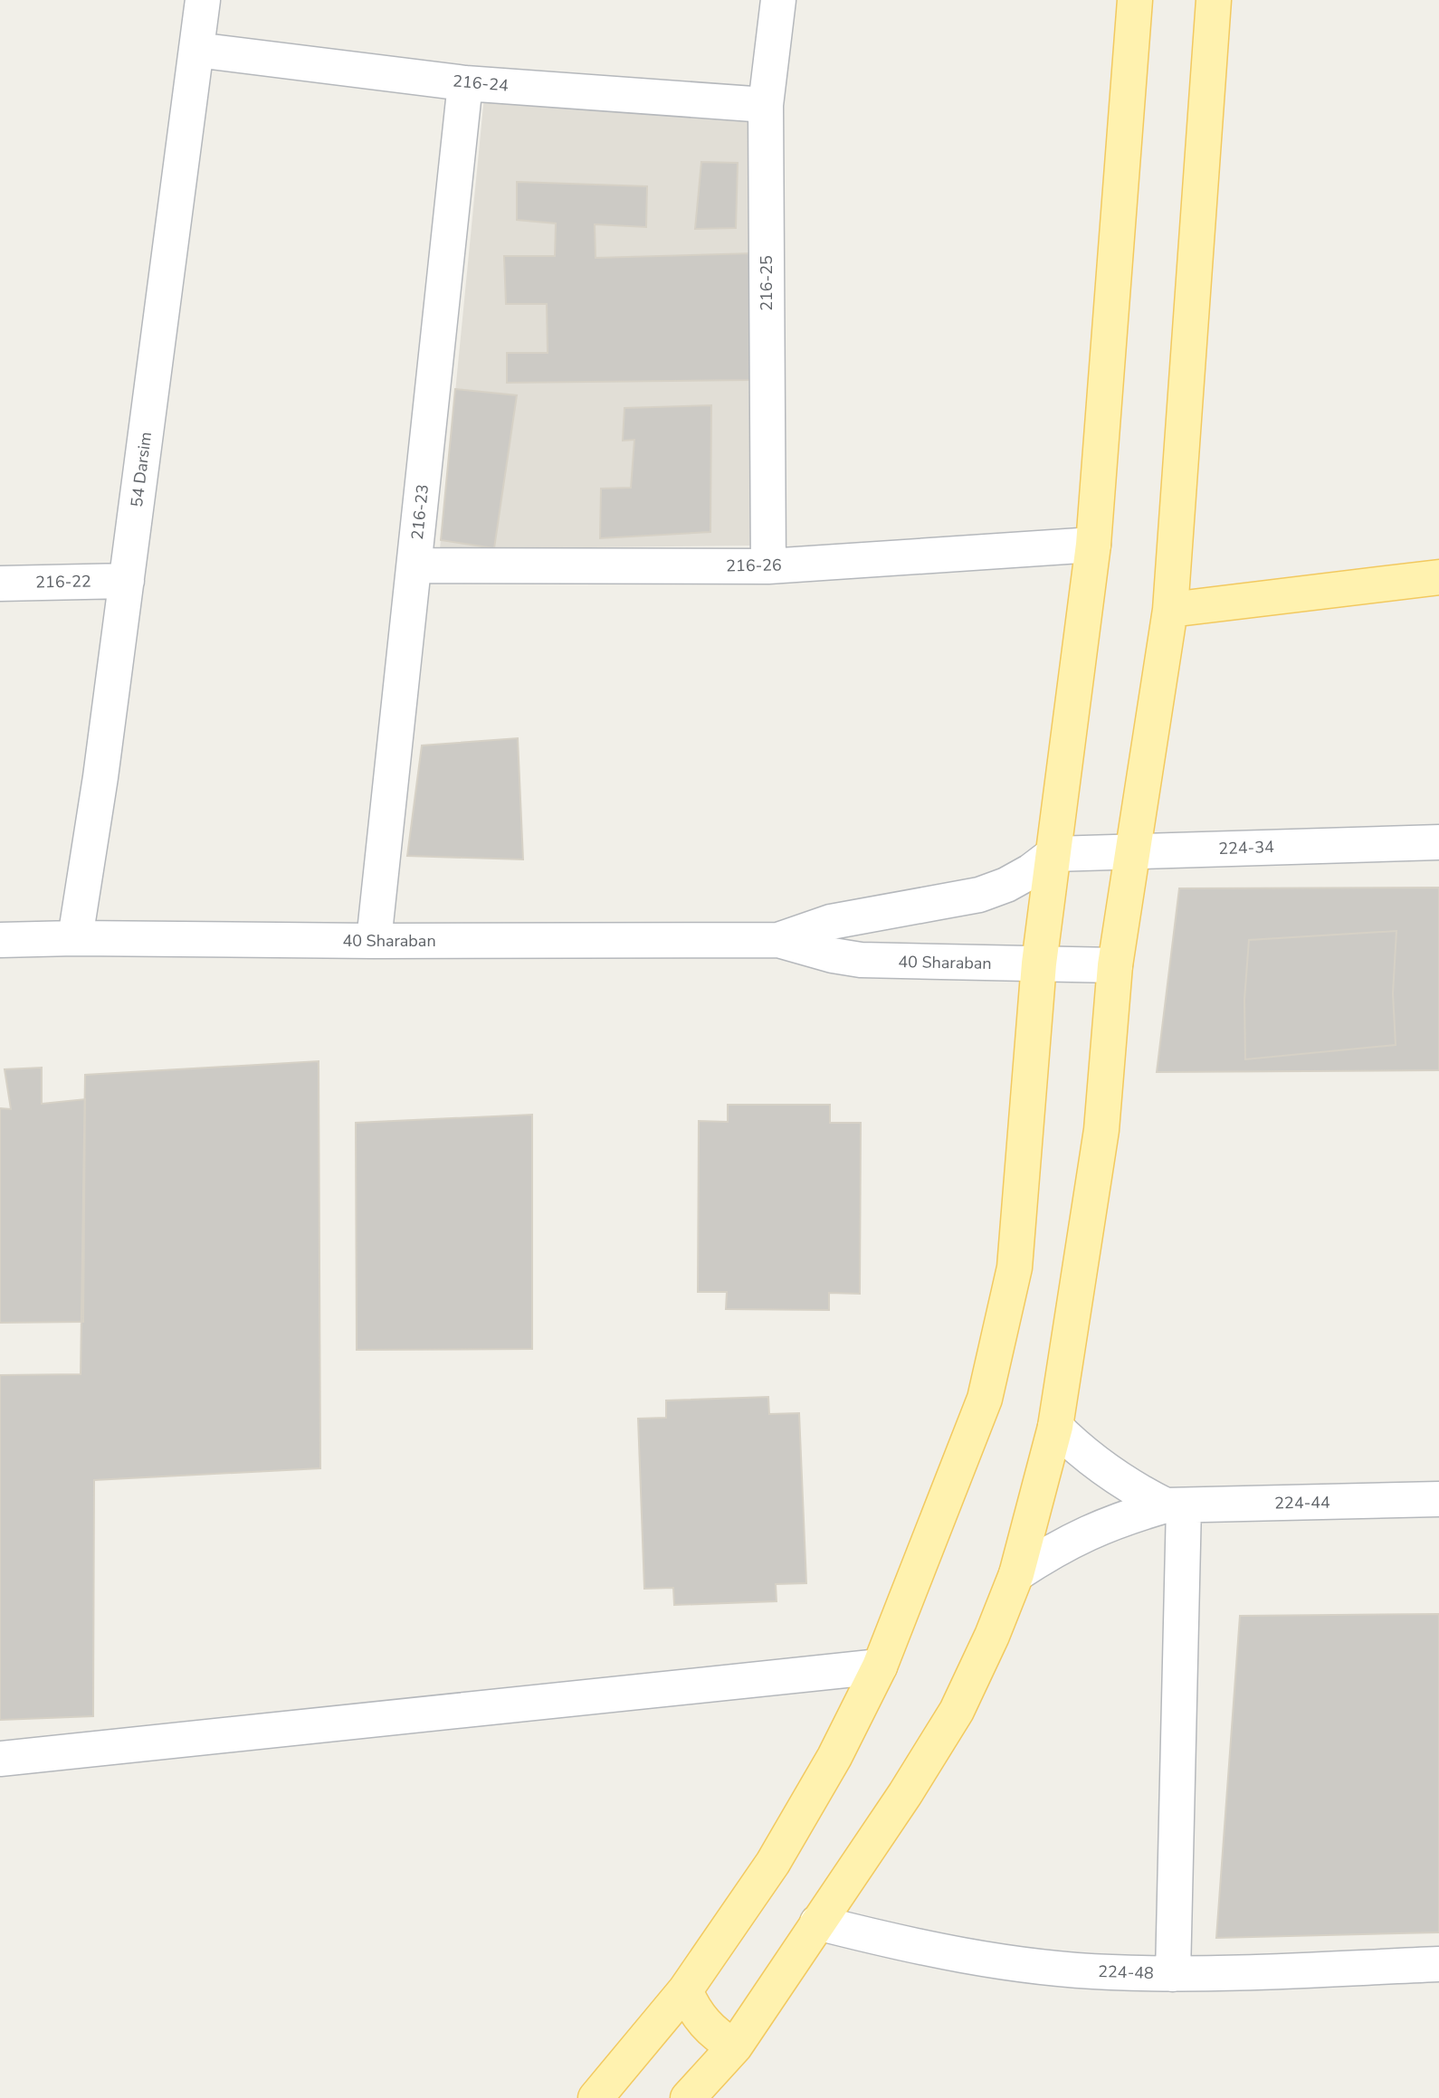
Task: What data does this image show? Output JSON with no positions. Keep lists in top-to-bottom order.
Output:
{
  "streets": {
    "street": [
      "216-24",
      "216-25",
      "54 Darsim",
      "216-23",
      "216-26",
      "216-22",
      "224-34",
      "40 Sharaban",
      "224-44",
      "224-48"
    ]
  },
  "crossings": [
    ["216-24", "216-25"],
    ["216-24", "54 Darsim"],
    ["216-24", "216-23"],
    ["216-25", "216-26"],
    ["54 Darsim", "216-22"],
    ["54 Darsim", "40 Sharaban"],
    ["216-23", "216-26"],
    ["216-23", "40 Sharaban"],
    ["224-34", "40 Sharaban"]
  ]
}
